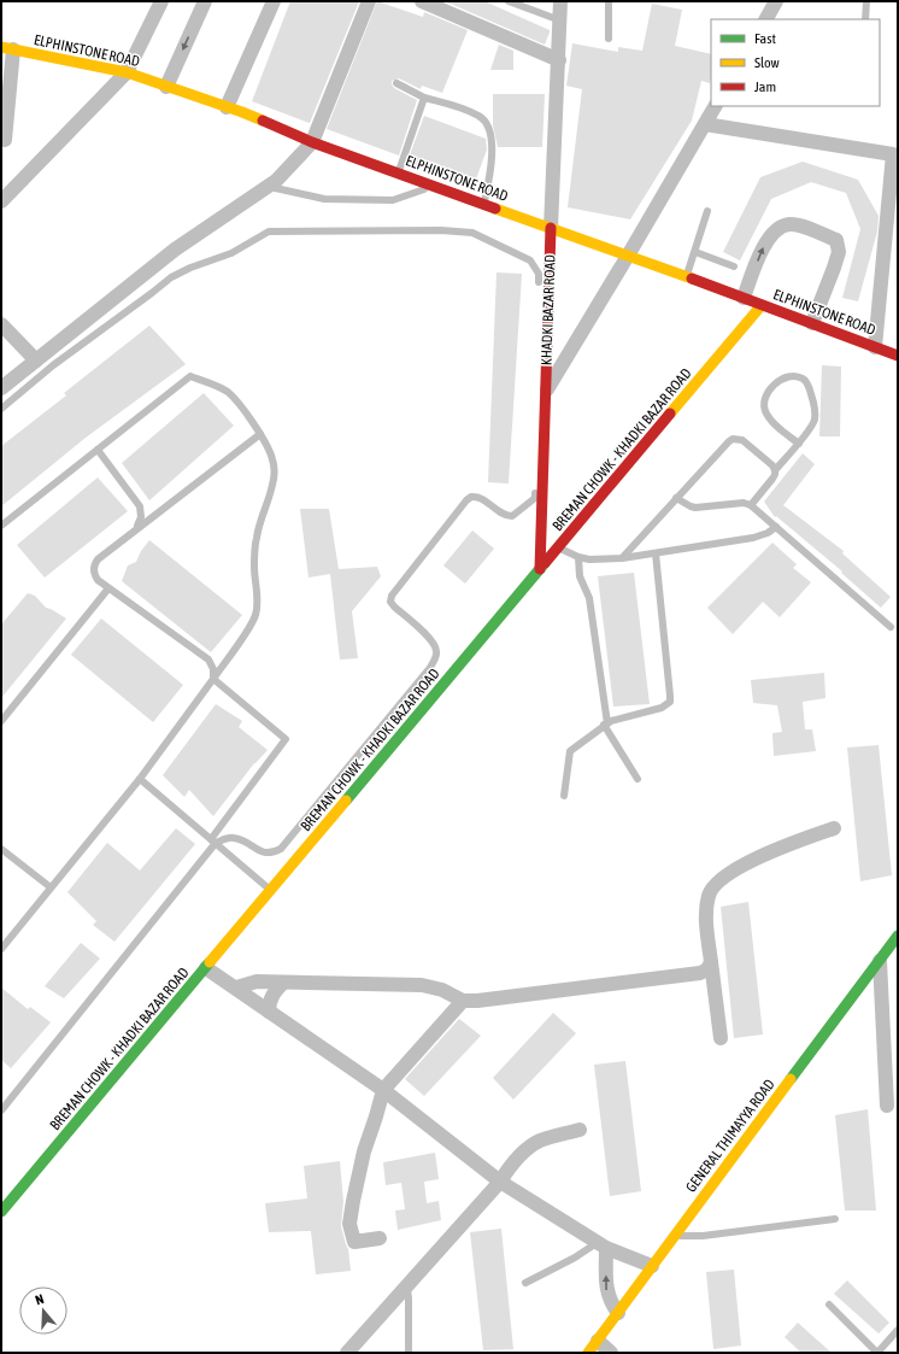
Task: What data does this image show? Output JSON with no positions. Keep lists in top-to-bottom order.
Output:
{
  "streets": {
    "main road": [
      "ELPHINSTONE ROAD",
      "KHADKI BAZAR ROAD",
      "BREMAN CHOWK - KHADKI BAZAR ROAD",
      "GENERAL THIMAYYA ROAD"
    ]
  },
  "crossings": [
    ["ELPHINSTONE ROAD", "KHADKI BAZAR ROAD"],
    ["ELPHINSTONE ROAD", "BREMAN CHOWK - KHADKI BAZAR ROAD"],
    ["KHADKI BAZAR ROAD", "BREMAN CHOWK - KHADKI BAZAR ROAD"]
  ],
  "legend": ["Fast", "Slow", "Jam"],
  "north": "top"
}
